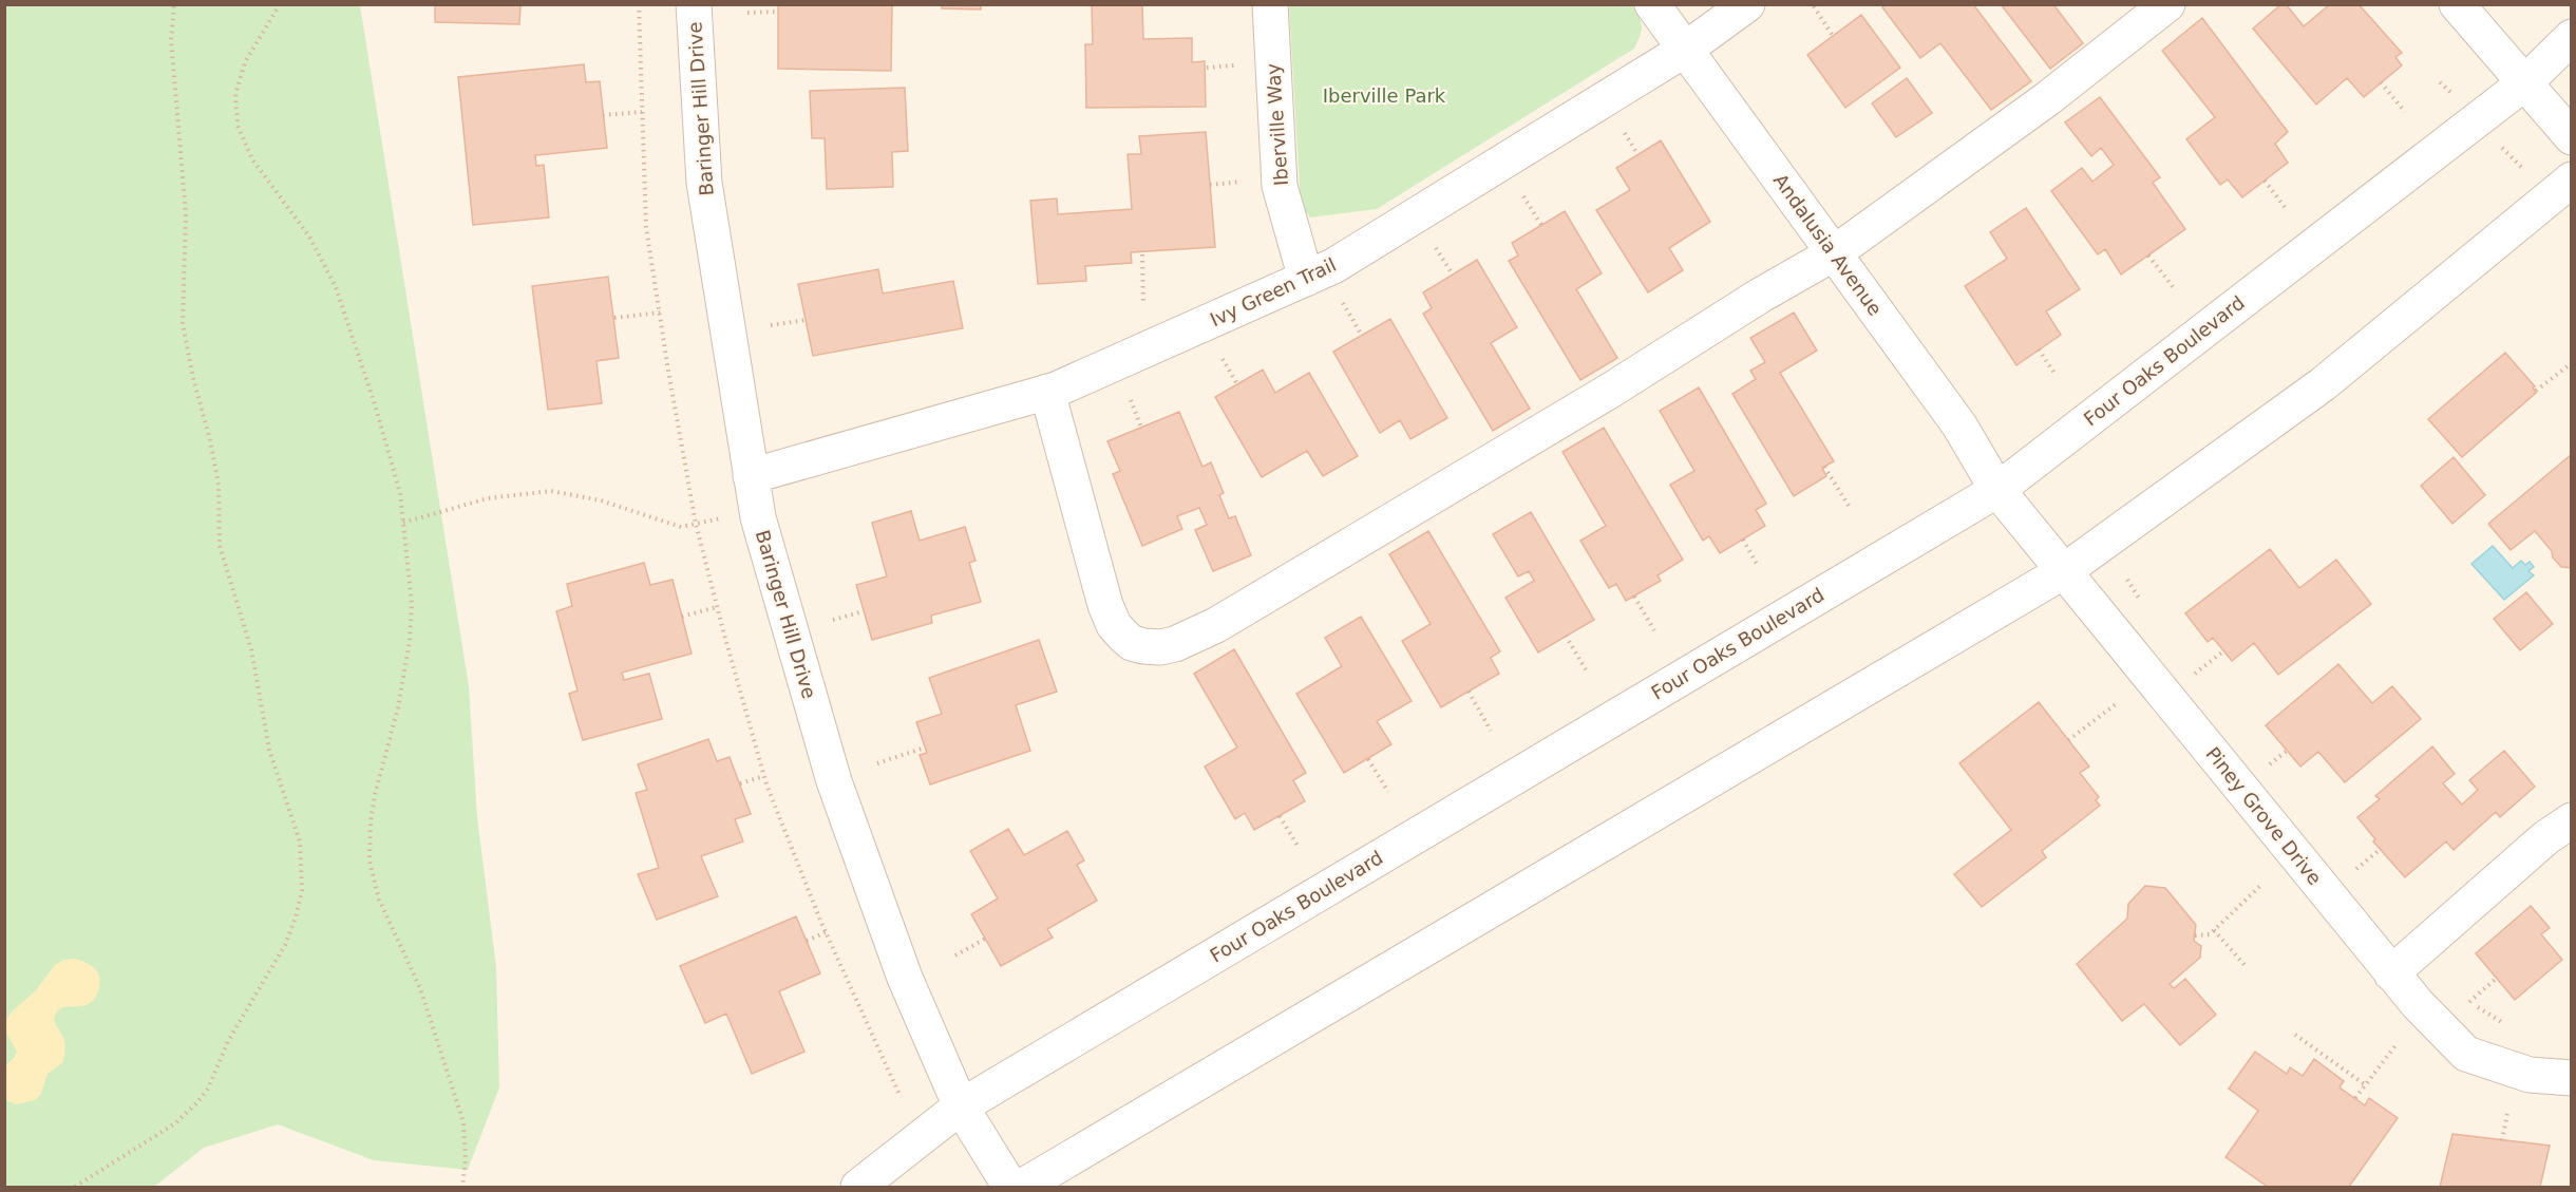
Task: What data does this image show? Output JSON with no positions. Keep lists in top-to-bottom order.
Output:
{
  "streets": {
    "street": [
      "Baringer Hill Drive",
      "Iberville Way",
      "Andalusia Avenue",
      "Ivy Green Trail",
      "Four Oaks Boulevard",
      "Piney Grove Drive"
    ]
  },
  "crossings": [
    ["Baringer Hill Drive", "Ivy Green Trail"],
    ["Baringer Hill Drive", "Four Oaks Boulevard"],
    ["Iberville Way", "Ivy Green Trail"],
    ["Andalusia Avenue", "Ivy Green Trail"],
    ["Andalusia Avenue", "Four Oaks Boulevard"],
    ["Andalusia Avenue", "Piney Grove Drive"],
    ["Four Oaks Boulevard", "Piney Grove Drive"]
  ],
  "parks": ["Iberville Park"]
}
